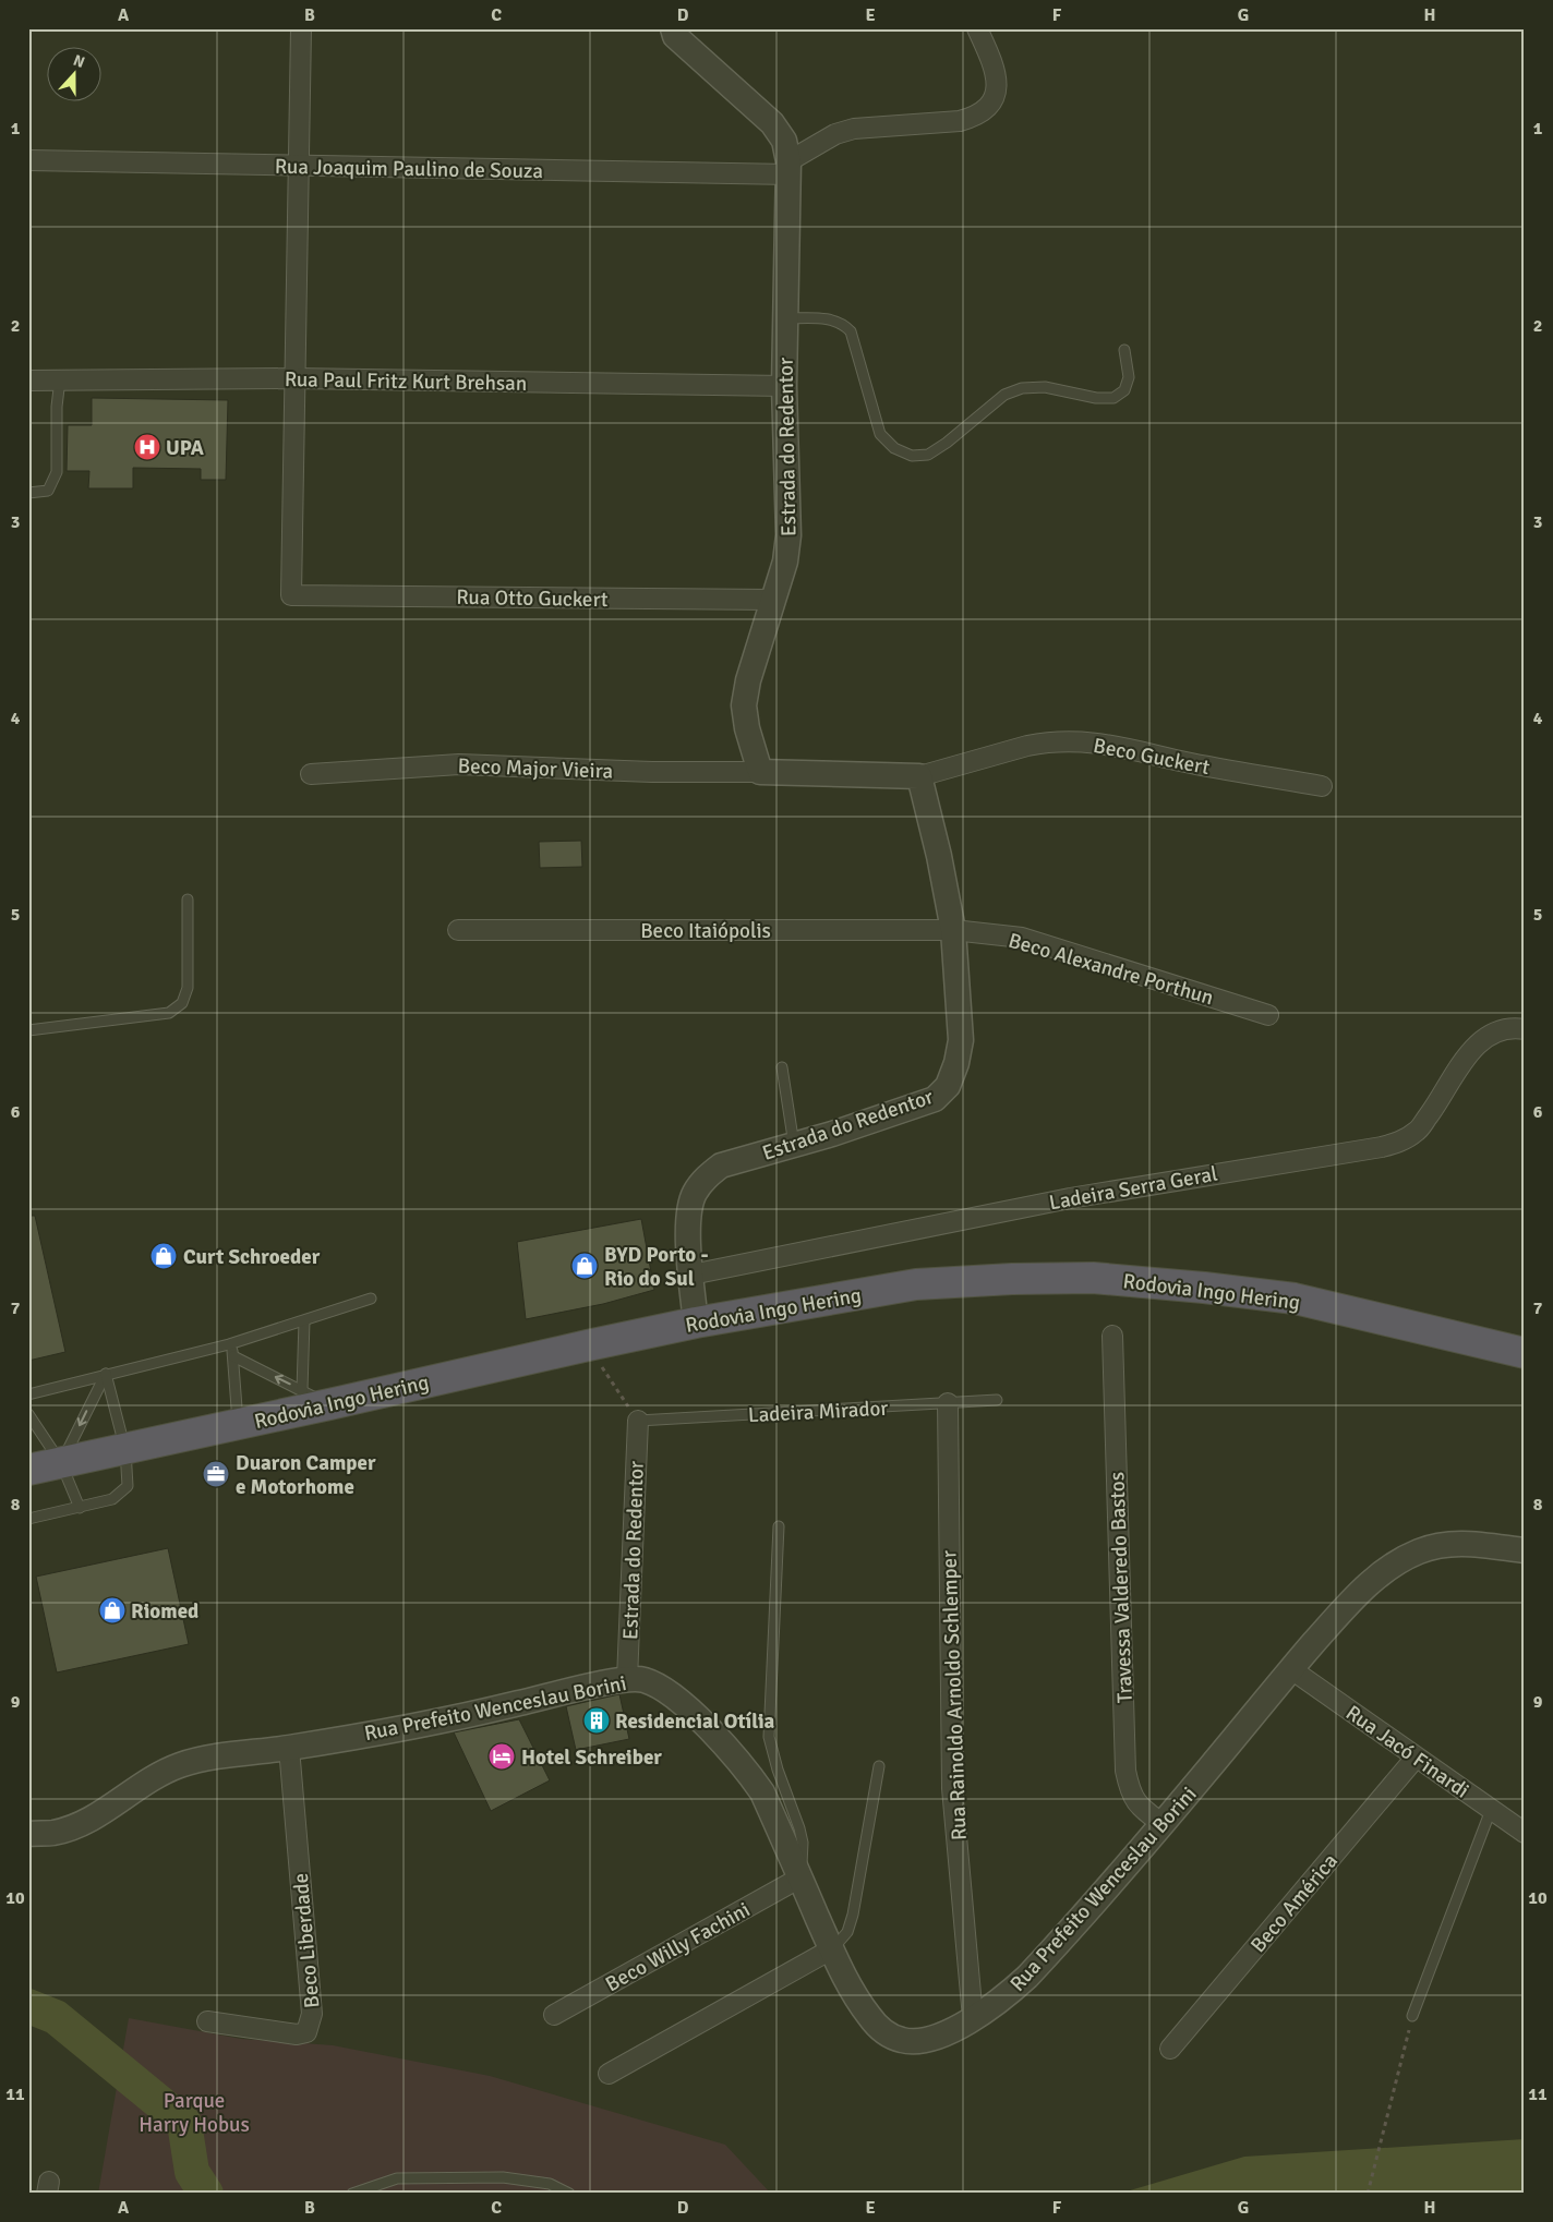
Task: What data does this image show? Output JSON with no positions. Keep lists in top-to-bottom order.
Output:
{
  "streets": {
    "highway": ["Rodovia Ingo Hering"],
    "street": [
      "Rua Joaquim Paulino de Souza",
      "Rua Paul Fritz Kurt Brehsan",
      "Estrada do Redentor",
      "Rua Otto Guckert",
      "Beco Guckert",
      "Beco Major Vieira",
      "Beco Itaiópolis",
      "Beco Alexandre Porthun",
      "Ladeira Serra Geral",
      "Travessa Valderedo Bastos",
      "Rua Rainoldo Arnoldo Schlemper",
      "Rua Prefeito Wenceslau Borini",
      "Rua Jacó Finardi",
      "Beco América",
      "Beco Liberdade",
      "Beco Willy Fachini"
    ],
    "lane": ["Ladeira Mirador"]
  },
  "crossings": [
    ["Rua Joaquim Paulino de Souza", "Estrada do Redentor"],
    ["Rua Paul Fritz Kurt Brehsan", "Estrada do Redentor"],
    ["Rua Paul Fritz Kurt Brehsan", "Rua Otto Guckert"],
    ["Estrada do Redentor", "Rua Otto Guckert"],
    ["Estrada do Redentor", "Beco Guckert"],
    ["Estrada do Redentor", "Beco Major Vieira"],
    ["Estrada do Redentor", "Beco Itaiópolis"],
    ["Estrada do Redentor", "Beco Alexandre Porthun"],
    ["Estrada do Redentor", "Ladeira Serra Geral"],
    ["Estrada do Redentor", "Rodovia Ingo Hering"],
    ["Estrada do Redentor", "Ladeira Mirador"],
    ["Estrada do Redentor", "Rua Prefeito Wenceslau Borini"],
    ["Beco Itaiópolis", "Beco Alexandre Porthun"],
    ["Ladeira Mirador", "Rua Rainoldo Arnoldo Schlemper"],
    ["Travessa Valderedo Bastos", "Rua Prefeito Wenceslau Borini"],
    ["Rua Rainoldo Arnoldo Schlemper", "Rua Prefeito Wenceslau Borini"],
    ["Rua Prefeito Wenceslau Borini", "Rua Jacó Finardi"],
    ["Rua Prefeito Wenceslau Borini", "Beco Liberdade"],
    ["Rua Prefeito Wenceslau Borini", "Beco Willy Fachini"],
    ["Rua Jacó Finardi", "Beco América"]
  ],
  "parks": ["Parque Harry Hobus"],
  "places": {
    "hospital": ["UPA"],
    "shop": ["Curt Schroeder", "BYD Porto - Rio do Sul", "Riomed"],
    "office": ["Duaron Camper e Motorhome"],
    "building": ["Residencial Otília"],
    "hotel": ["Hotel Schreiber"]
  },
  "north": "top",
  "grid": {
    "columns": [
      "A",
      "B",
      "C",
      "D",
      "E",
      "F",
      "G",
      "H"
    ],
    "rows": [
      "1",
      "2",
      "3",
      "4",
      "5",
      "6",
      "7",
      "8",
      "9",
      "10",
      "11"
    ]
  }
}
